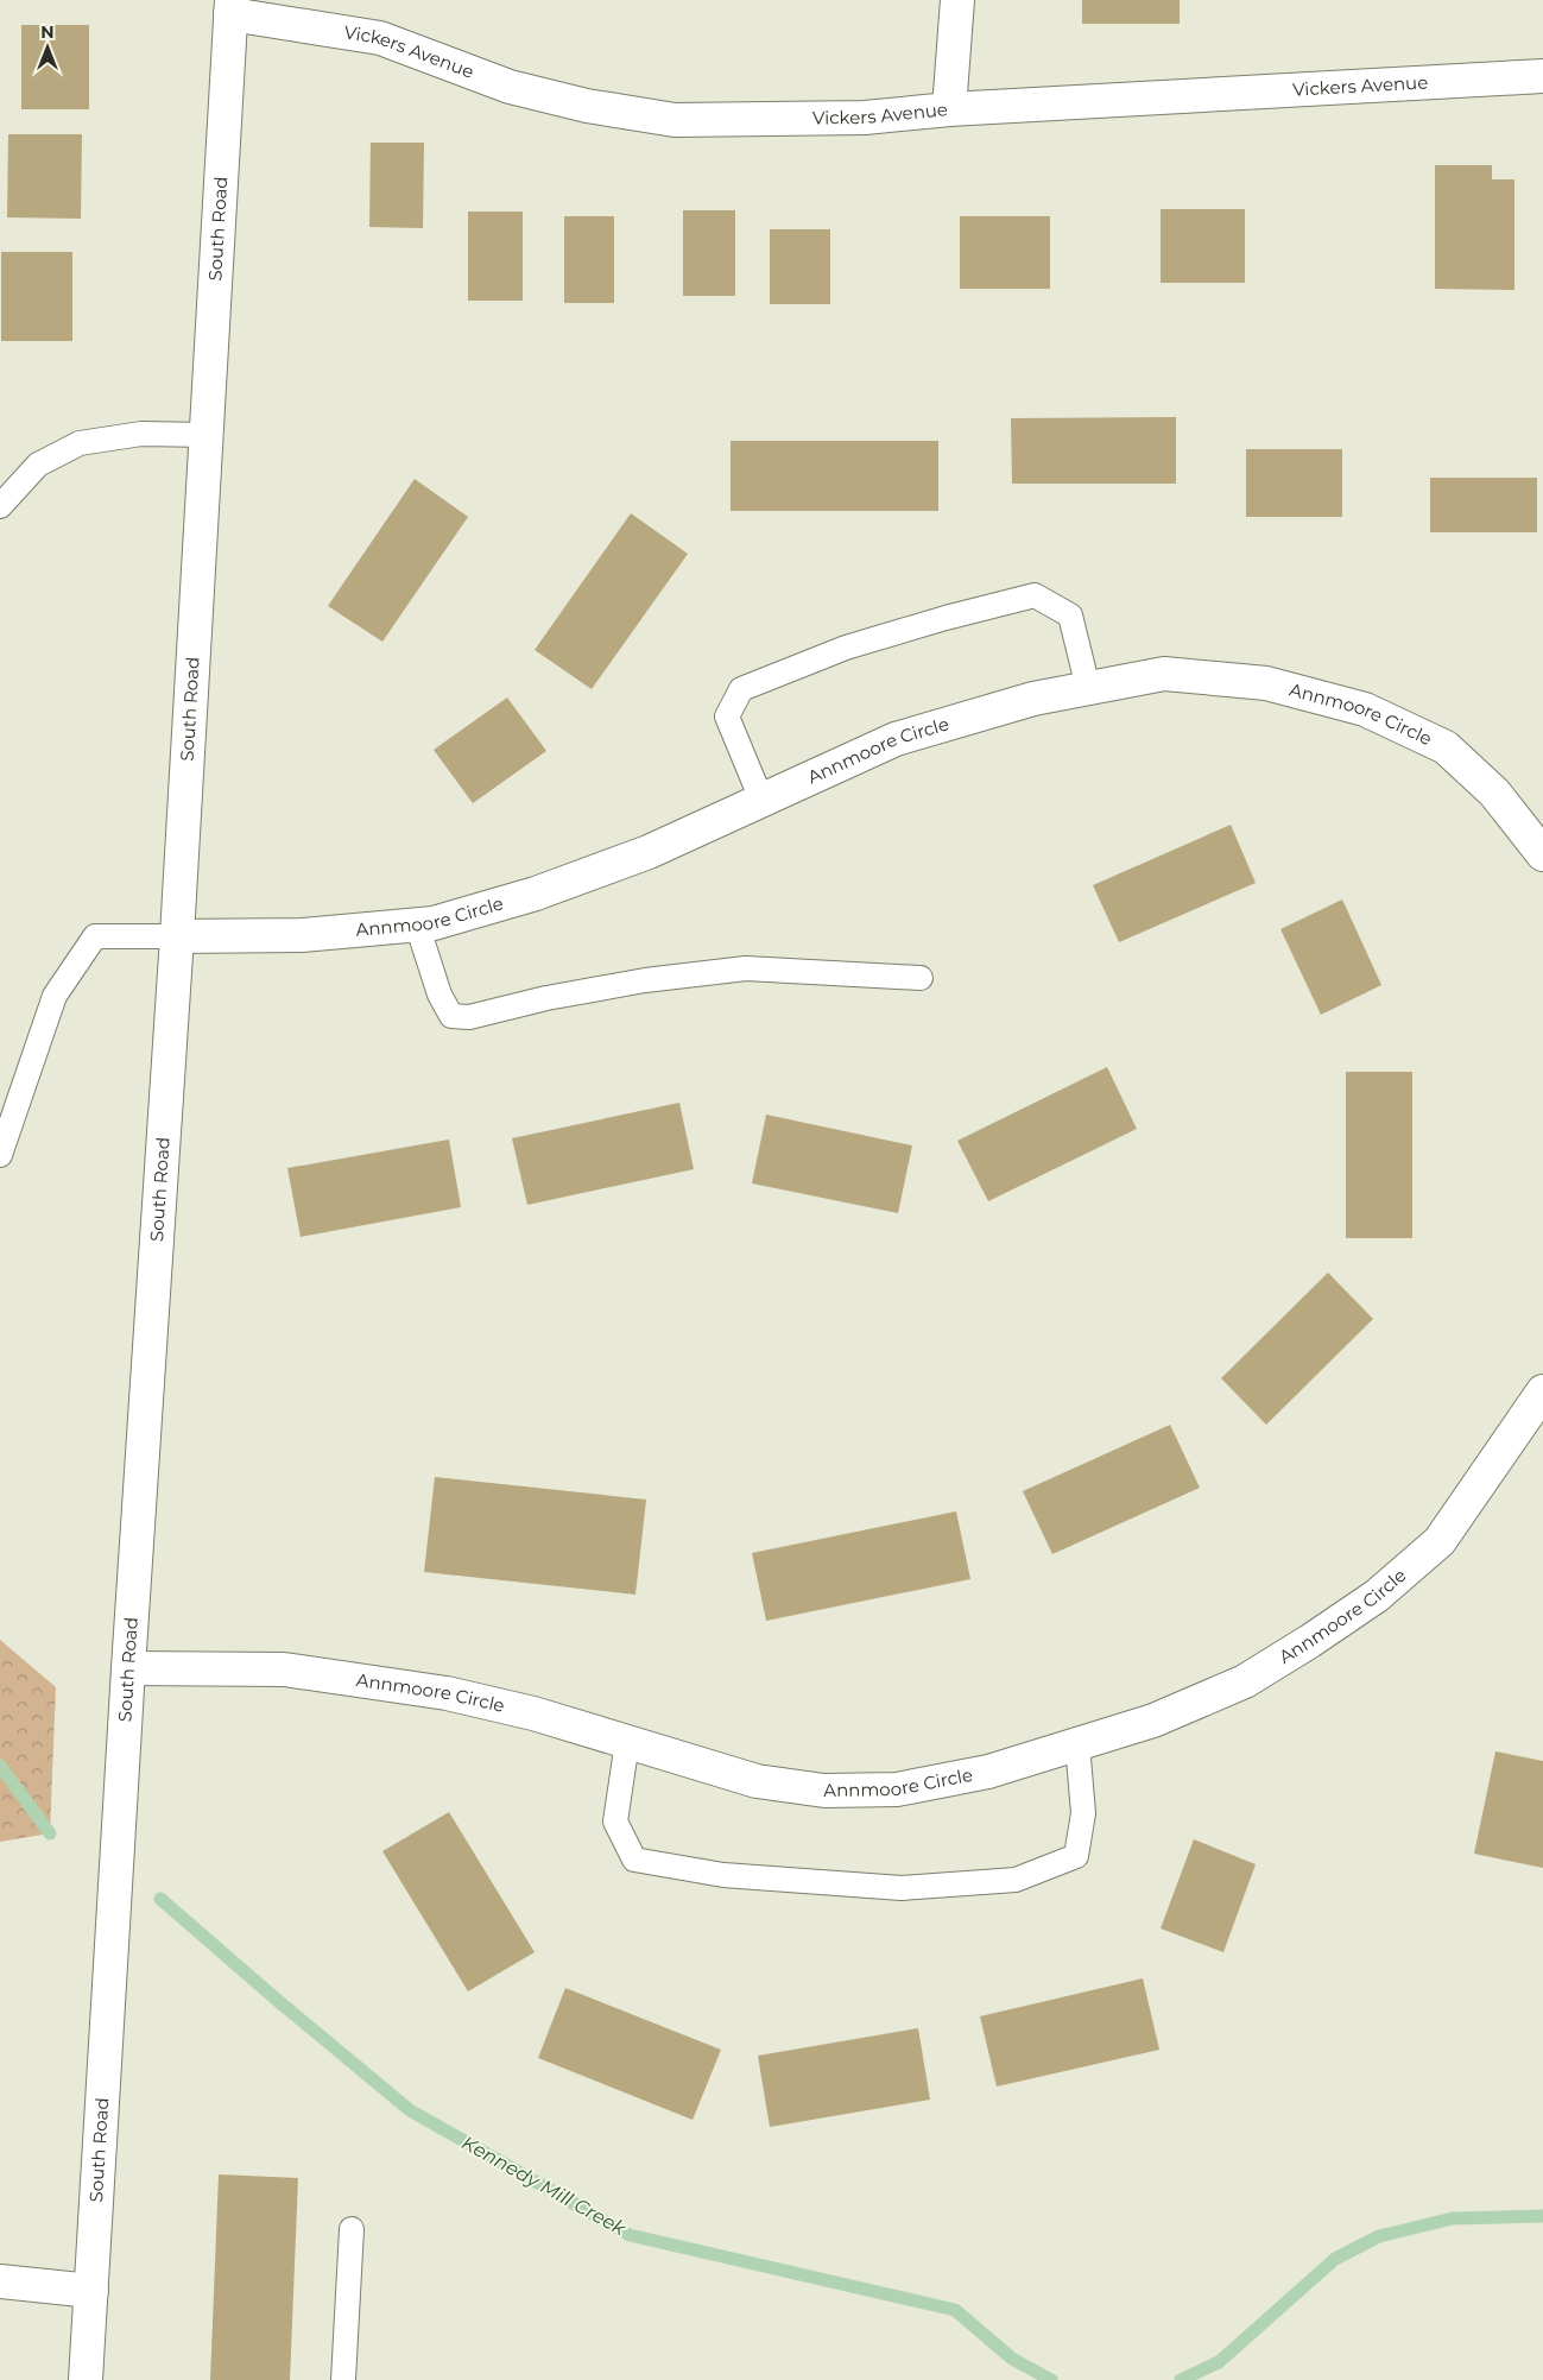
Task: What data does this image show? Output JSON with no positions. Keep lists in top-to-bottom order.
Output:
{
  "streets": {
    "street": ["Vickers Avenue", "South Road", "Annmoore Circle"]
  },
  "crossings": [
    ["Vickers Avenue", "South Road"],
    ["South Road", "Annmoore Circle"]
  ],
  "water": ["Kennedy Mill Creek"],
  "north": "top"
}
